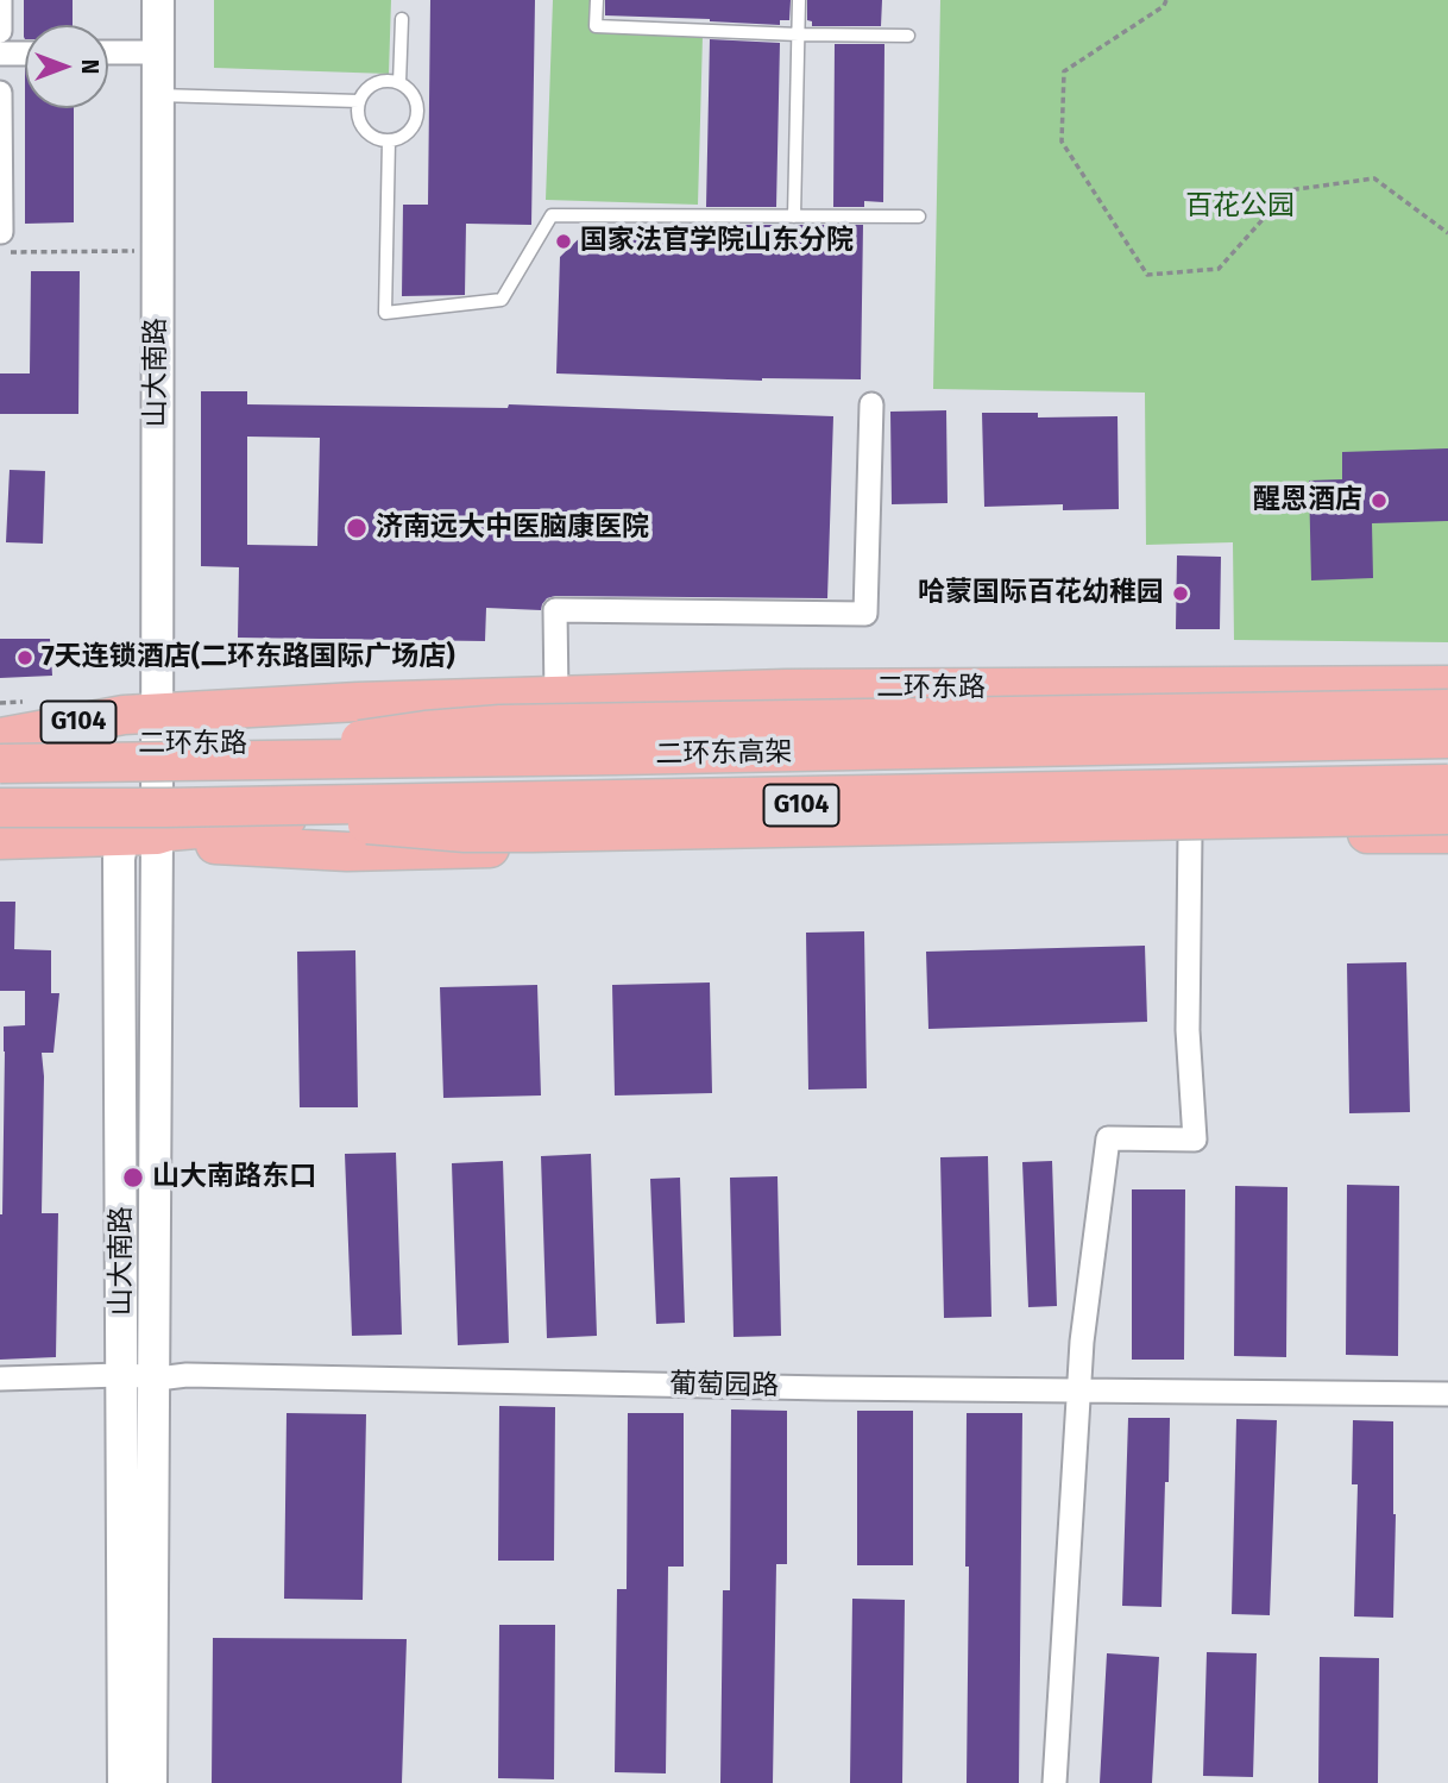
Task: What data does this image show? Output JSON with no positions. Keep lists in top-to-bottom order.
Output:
{
  "streets": {
    "highway": ["二环东路", "G104", "二环东高架"],
    "main road": ["山大南路"],
    "street": ["葡萄园路"]
  },
  "crossings": [
    ["山大南路", "二环东路"],
    ["山大南路", "G104"],
    ["山大南路", "二环东高架"],
    ["山大南路", "葡萄园路"],
    ["二环东路", "二环东高架"],
    ["G104", "二环东高架"]
  ],
  "parks": ["百花公园"],
  "places": [
    "国家法官学院山东分院",
    "醒恩酒店",
    "济南远大中医脑康医院",
    "哈蒙国际百花幼稚园",
    "7天连锁酒店(二环东路国际广场店)",
    "山大南路东口"
  ],
  "north": "right"
}
